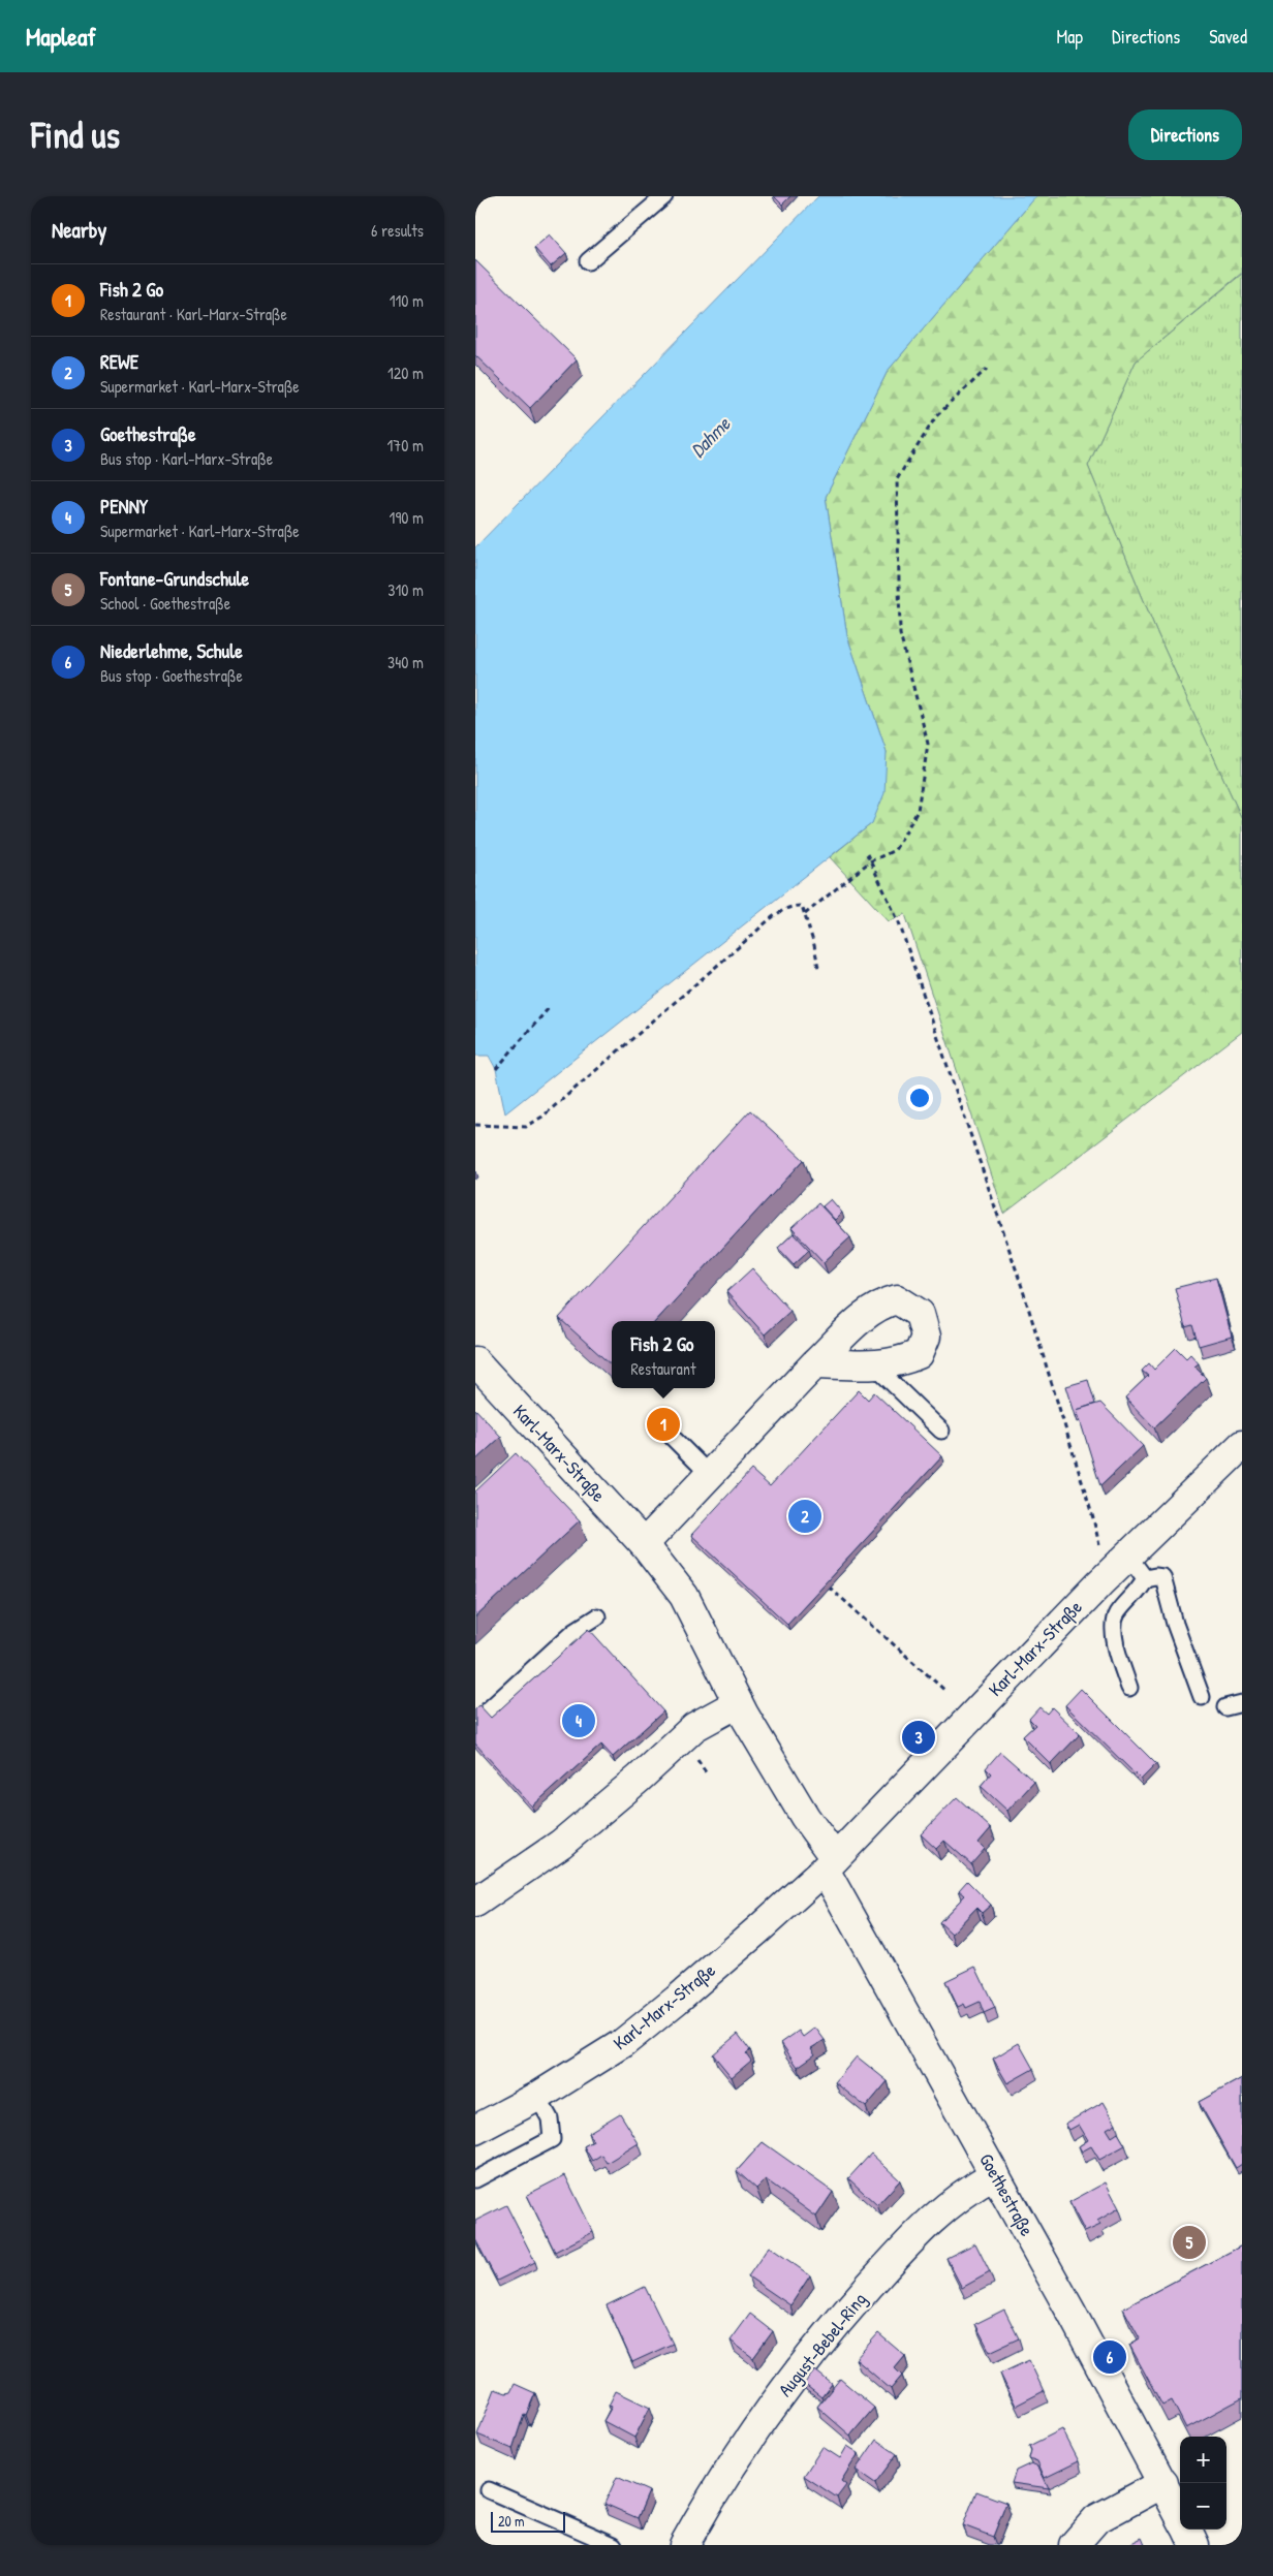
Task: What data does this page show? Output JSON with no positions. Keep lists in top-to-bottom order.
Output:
{
  "streets": {
    "street": ["Karl-Marx-Straße", "Goethestraße", "August-Bebel-Ring"]
  },
  "crossings": [
    ["Karl-Marx-Straße", "Goethestraße"],
    ["Goethestraße", "August-Bebel-Ring"]
  ],
  "water": ["Dahme"],
  "scale_bar": "20 m",
  "page": {
    "header": "Mapleaf",
    "nav": ["Map", "Directions", "Saved"],
    "buttons": "Directions",
    "title": "Find us",
    "heading": ["Nearby", "6 results"],
    "list": [
      {
        "mark": "1",
        "name": "Fish 2 Go",
        "note": "Restaurant · Karl-Marx-Straße",
        "value": "110 m"
      },
      {
        "mark": "2",
        "name": "REWE",
        "note": "Supermarket · Karl-Marx-Straße",
        "value": "120 m"
      },
      {
        "mark": "3",
        "name": "Goethestraße",
        "note": "Bus stop · Karl-Marx-Straße",
        "value": "170 m"
      },
      {
        "mark": "4",
        "name": "PENNY",
        "note": "Supermarket · Karl-Marx-Straße",
        "value": "190 m"
      },
      {
        "mark": "5",
        "name": "Fontane-Grundschule",
        "note": "School · Goethestraße",
        "value": "310 m"
      },
      {
        "mark": "6",
        "name": "Niederlehme, Schule",
        "note": "Bus stop · Goethestraße",
        "value": "340 m"
      }
    ],
    "popup": ["Fish 2 Go", "Restaurant"],
    "pins": [
      "1",
      "2",
      "4",
      "3",
      "5",
      "6"
    ],
    "map_buttons": ["+", "−"],
    "scale": "20 m"
  }
}
